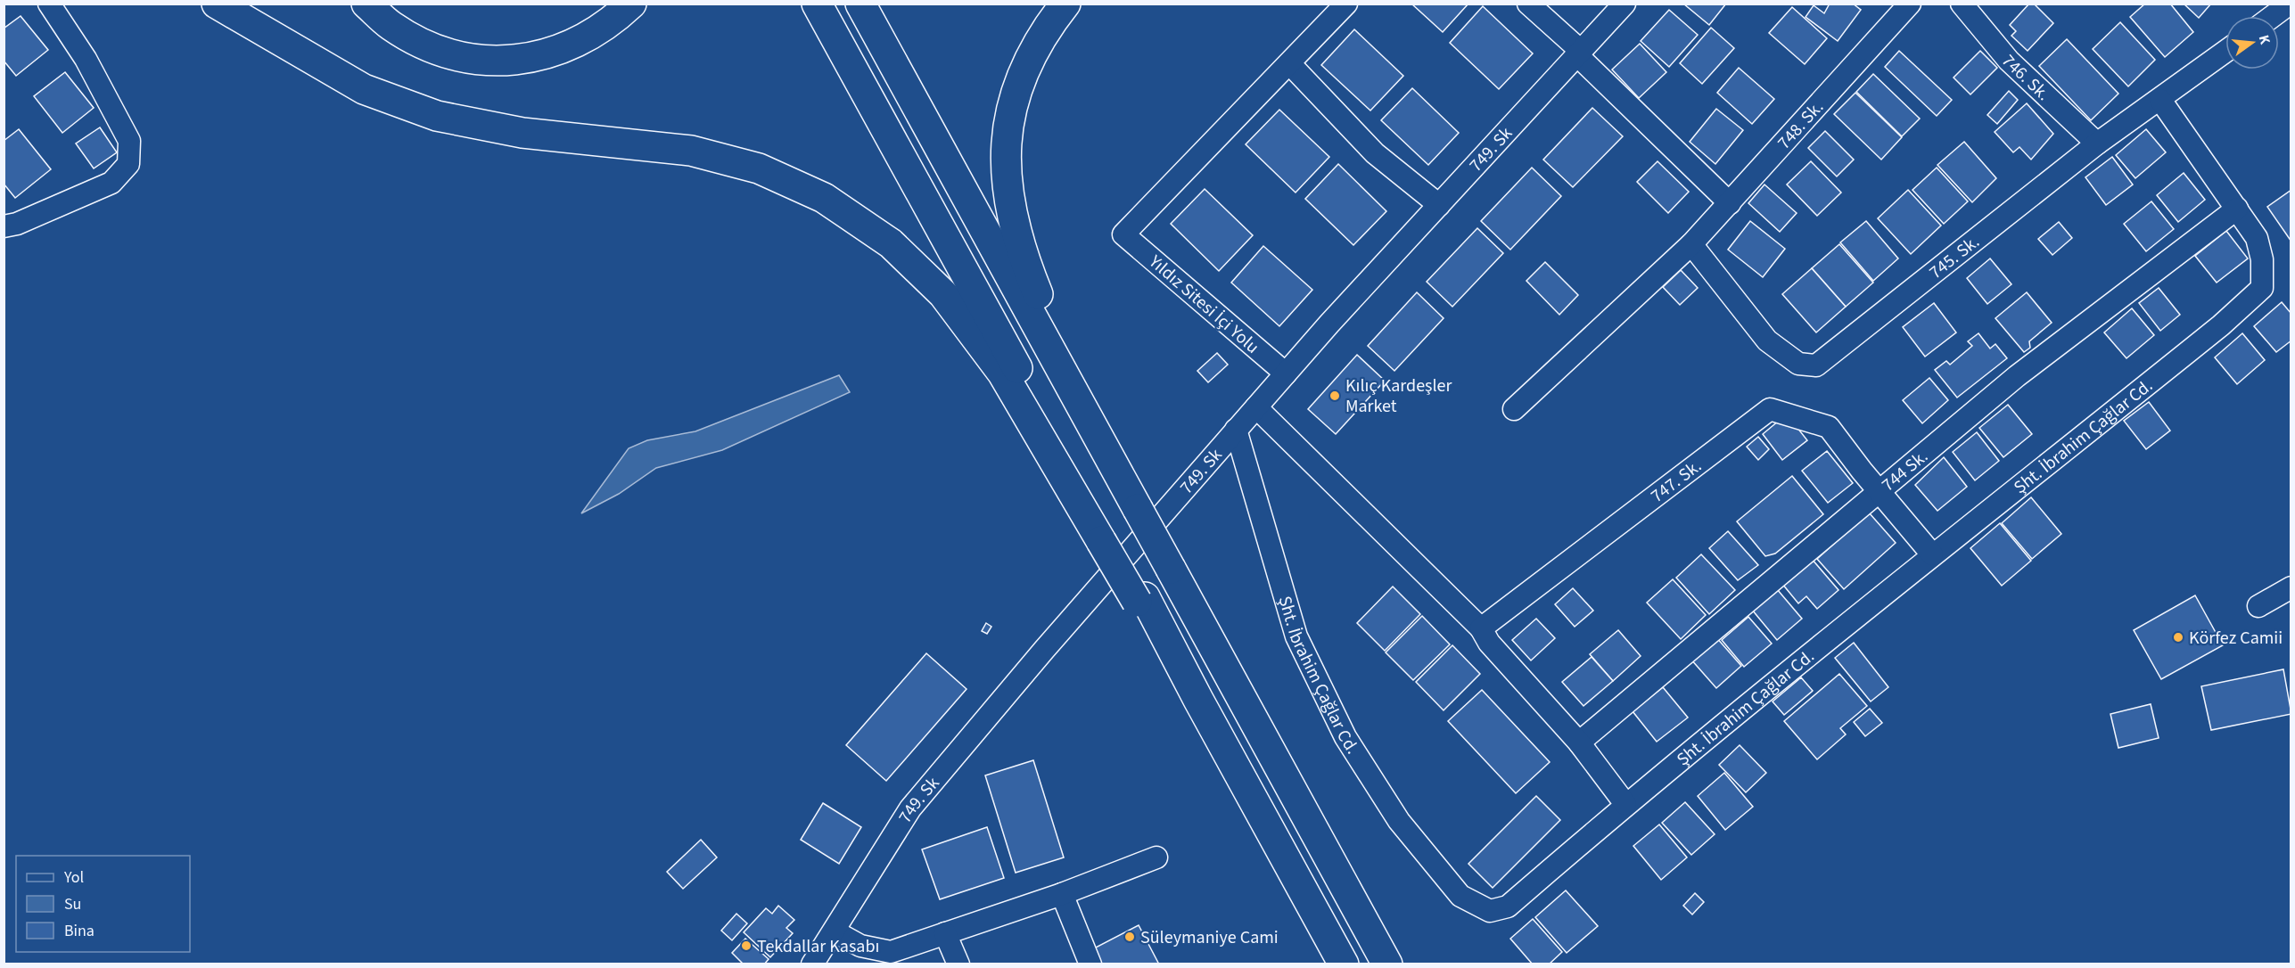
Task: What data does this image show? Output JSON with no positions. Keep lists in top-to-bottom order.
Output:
{
  "streets": {
    "street": [
      "746. Sk.",
      "748. Sk.",
      "749. Sk",
      "745. Sk.",
      "Yıldız Sitesi İçi Yolu",
      "Şht. İbrahim Çağlar Cd.",
      "744 Sk.",
      "747. Sk."
    ]
  },
  "crossings": [
    ["746. Sk.", "745. Sk."],
    ["748. Sk.", "745. Sk."],
    ["749. Sk", "Yıldız Sitesi İçi Yolu"],
    ["749. Sk", "Şht. İbrahim Çağlar Cd."],
    ["745. Sk.", "Şht. İbrahim Çağlar Cd."],
    ["Şht. İbrahim Çağlar Cd.", "744 Sk."],
    ["744 Sk.", "747. Sk."]
  ],
  "places": [
    "Kılıç Kardeşler Market",
    "Körfez Camii",
    "Süleymaniye Cami",
    "Tekdallar Kasabı"
  ],
  "legend": ["Yol", "Su", "Bina"],
  "north": "right"
}
